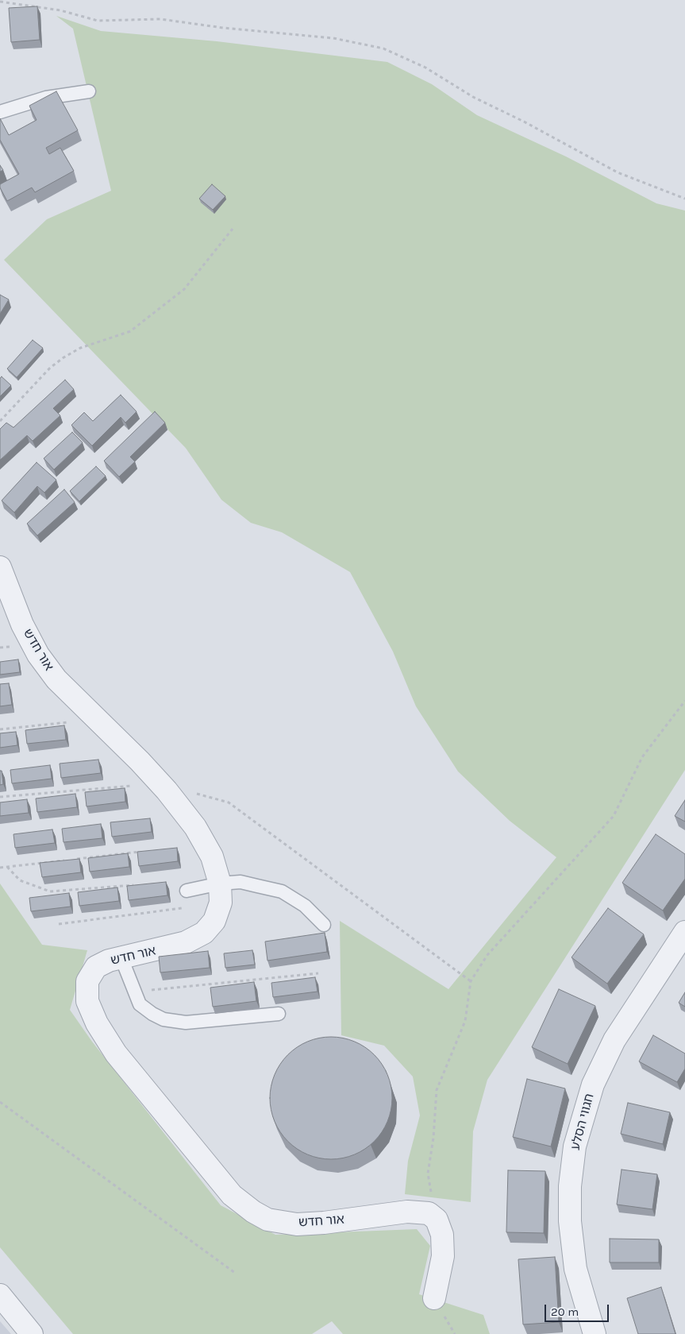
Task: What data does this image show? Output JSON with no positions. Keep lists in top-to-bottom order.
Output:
{
  "streets": {
    "street": ["אור חדש", "חגווי הסלע"]
  },
  "scale_bar": "20 m"
}
